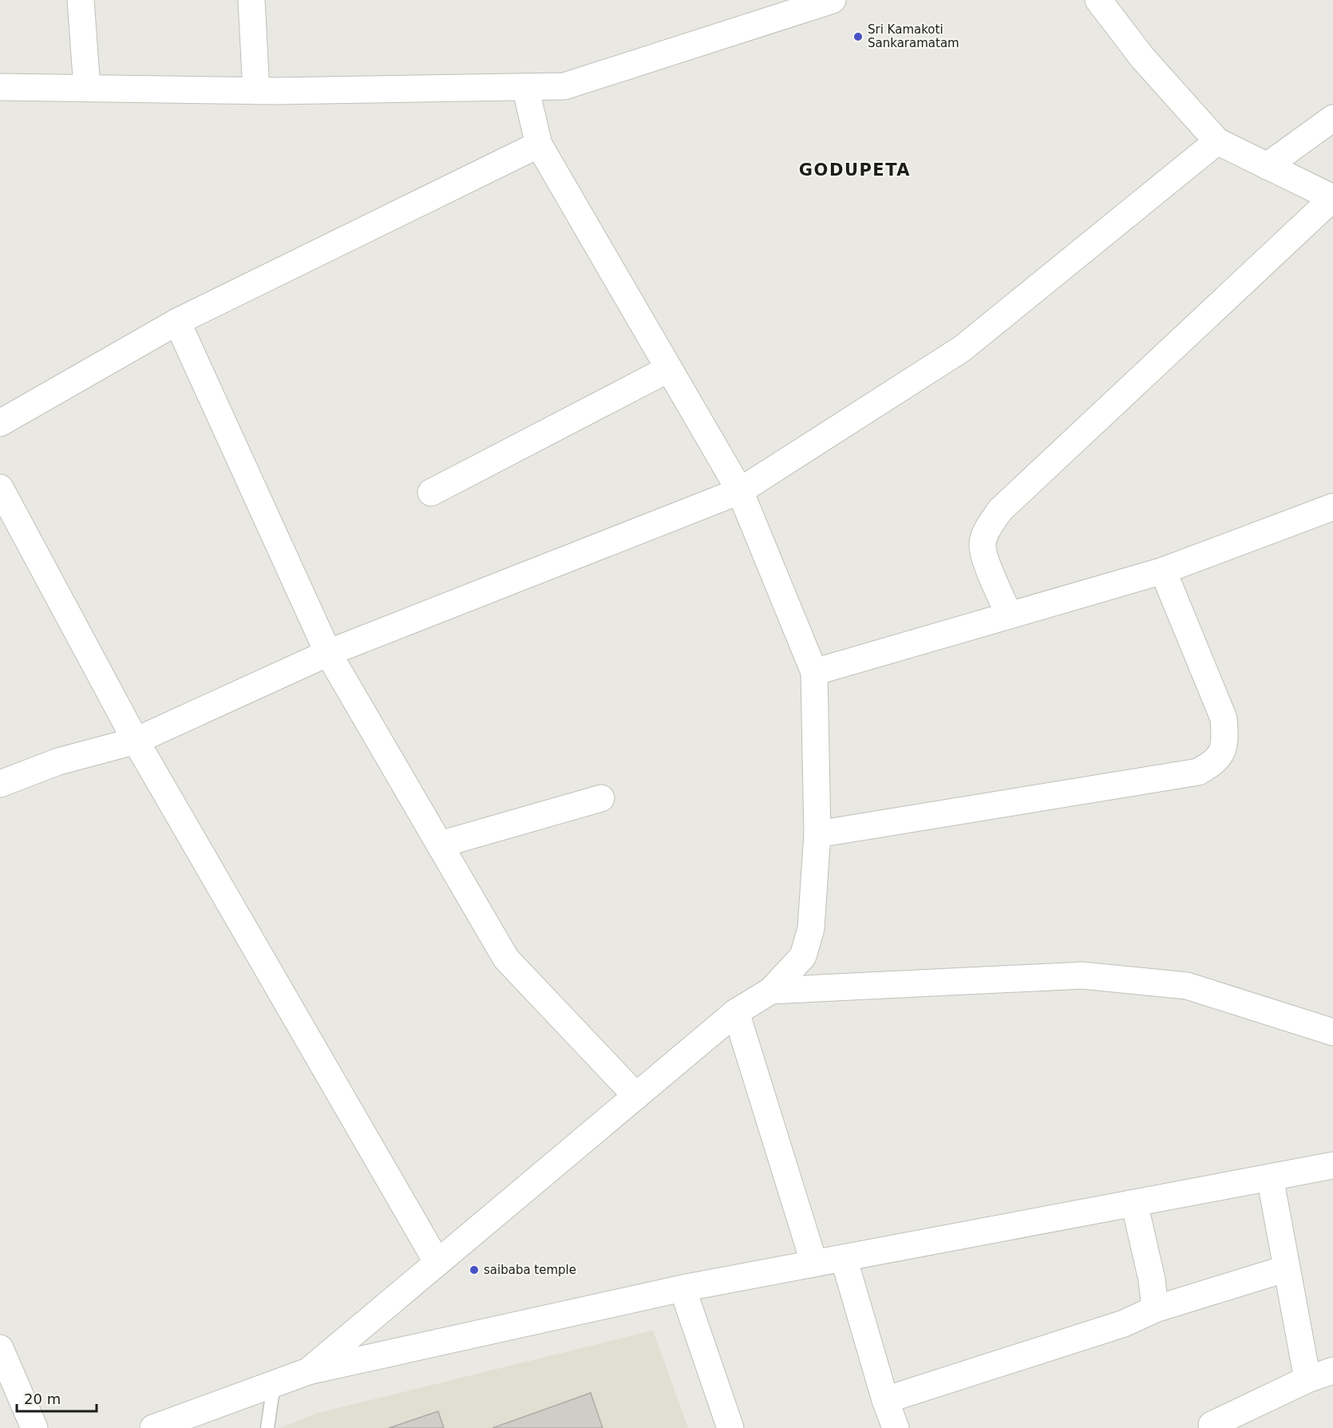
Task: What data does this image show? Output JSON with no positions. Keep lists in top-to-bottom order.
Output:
{
  "districts": ["GODUPETA"],
  "places": ["Sri Kamakoti Sankaramatam", "saibaba temple"],
  "scale_bar": "20 m"
}
